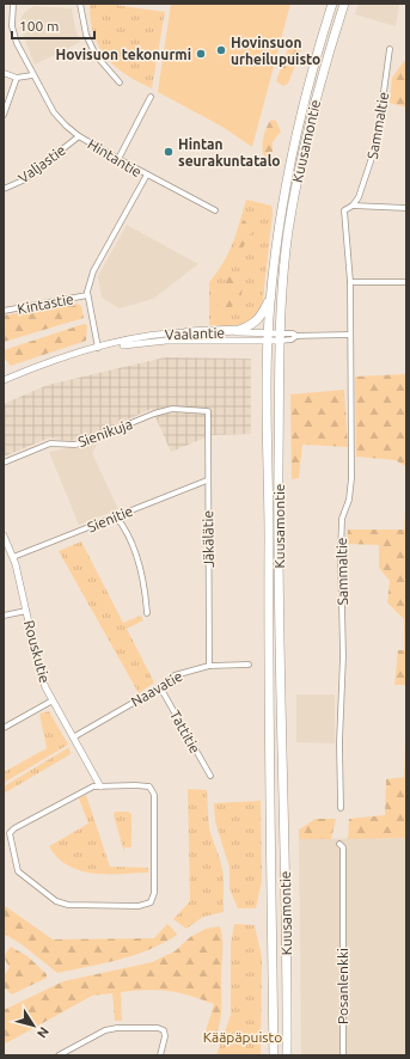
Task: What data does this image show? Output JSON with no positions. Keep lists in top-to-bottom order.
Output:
{
  "streets": {
    "highway": ["Kuusamontie"],
    "street": [
      "Sammaltie",
      "Hintantie",
      "Valjastie",
      "Kintastie",
      "Vaalantie",
      "Sienikuja",
      "Sienitie",
      "Jäkälätie",
      "Rouskutie",
      "Naavatie",
      "Tattitie",
      "Posanlenkki"
    ]
  },
  "crossings": [
    ["Kuusamontie", "Vaalantie"],
    ["Hintantie", "Valjastie"],
    ["Hintantie", "Kintastie"],
    ["Hintantie", "Vaalantie"],
    ["Sienikuja", "Jäkälätie"],
    ["Sienitie", "Jäkälätie"],
    ["Sienitie", "Rouskutie"],
    ["Jäkälätie", "Naavatie"],
    ["Rouskutie", "Naavatie"],
    ["Naavatie", "Tattitie"]
  ],
  "parks": ["Kääpäpuisto"],
  "places": ["Hovinsuon urheilupuisto", "Hovisuon tekonurmi", "Hintan seurakuntatalo"],
  "scale_bar": "100 m",
  "north": "bottom right"
}
